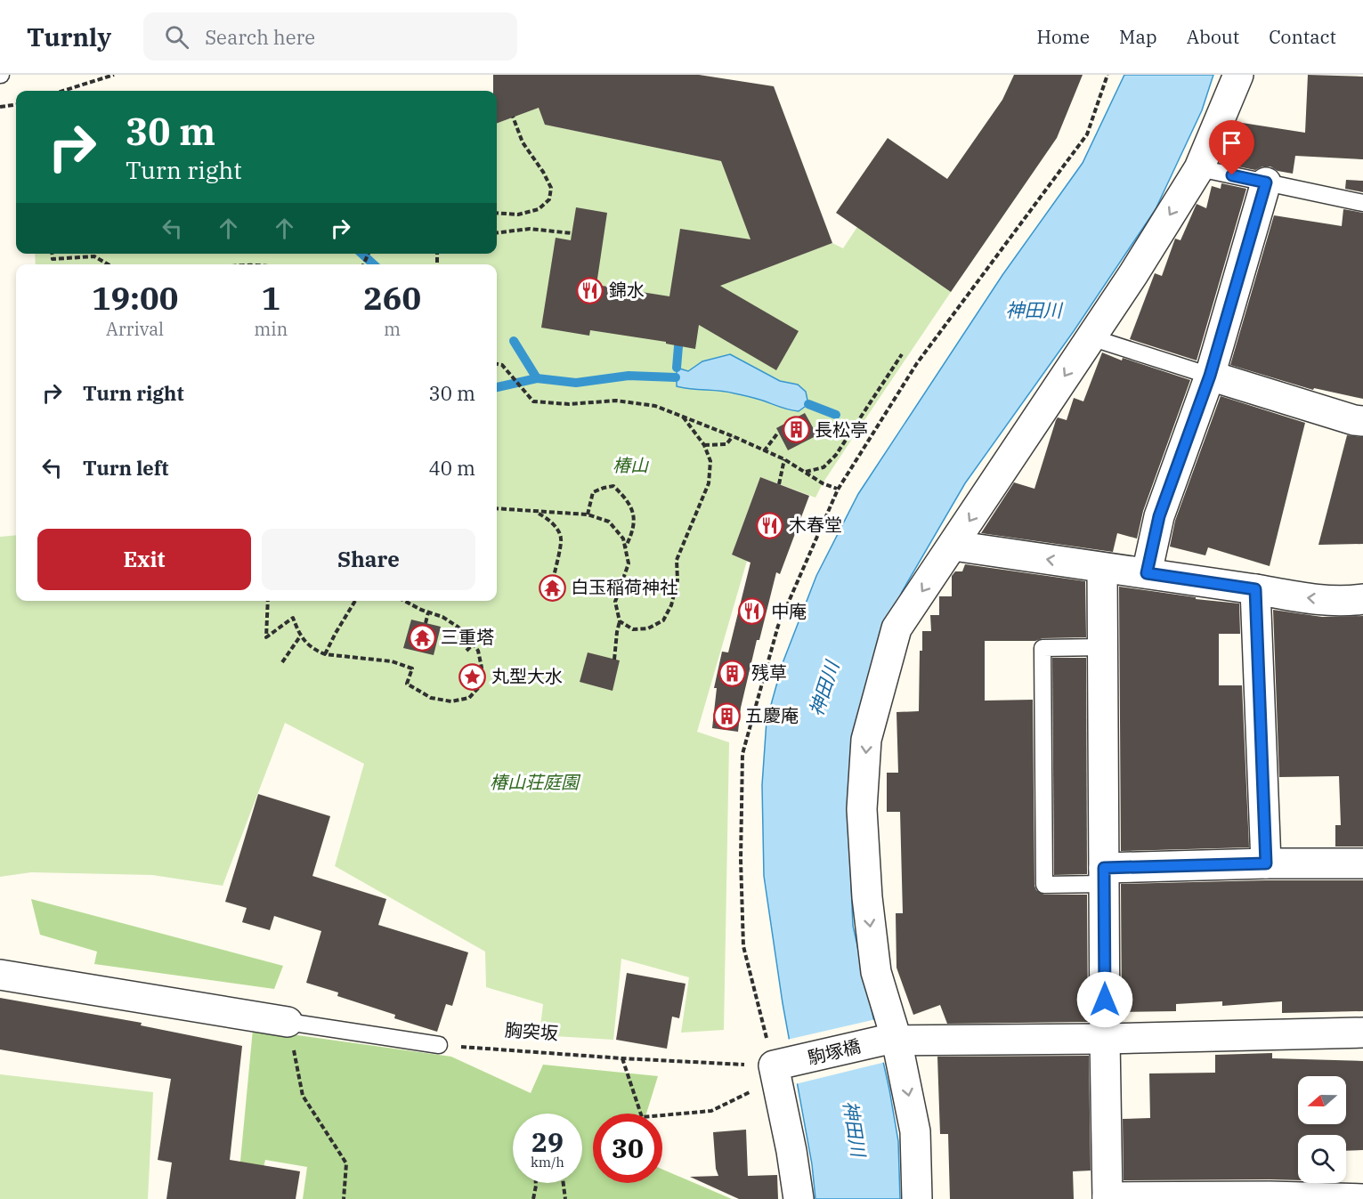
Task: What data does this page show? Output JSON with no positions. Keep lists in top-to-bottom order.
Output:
{
  "streets": {
    "street": ["駒塚橋"],
    "path": ["胸突坂"]
  },
  "crossings": [
    ["胸突坂", "駒塚橋"]
  ],
  "water": ["神田川"],
  "parks": ["椿山", "椿山荘庭園"],
  "places": {
    "restaurant": ["錦水", "木春堂", "中庵"],
    "building": ["長松亭", "残草", "五慶庵"],
    "temple": ["白玉稲荷神社", "三重塔"],
    "place": ["丸型大水"]
  },
  "north": "left",
  "page": {
    "header": "Turnly",
    "search": "Search here",
    "nav": [
      "Home",
      "Map",
      "About",
      "Contact"
    ],
    "turn": ["30 m", "Turn right"],
    "eta": [
      "19:00",
      "Arrival",
      "1",
      "min",
      "260",
      "m"
    ],
    "list": [
      {
        "name": "Turn right",
        "value": "30 m"
      },
      {
        "name": "Turn left",
        "value": "40 m"
      }
    ],
    "buttons": ["Exit", "Share"],
    "speed": "29 km/h",
    "limit": "30"
  }
}
